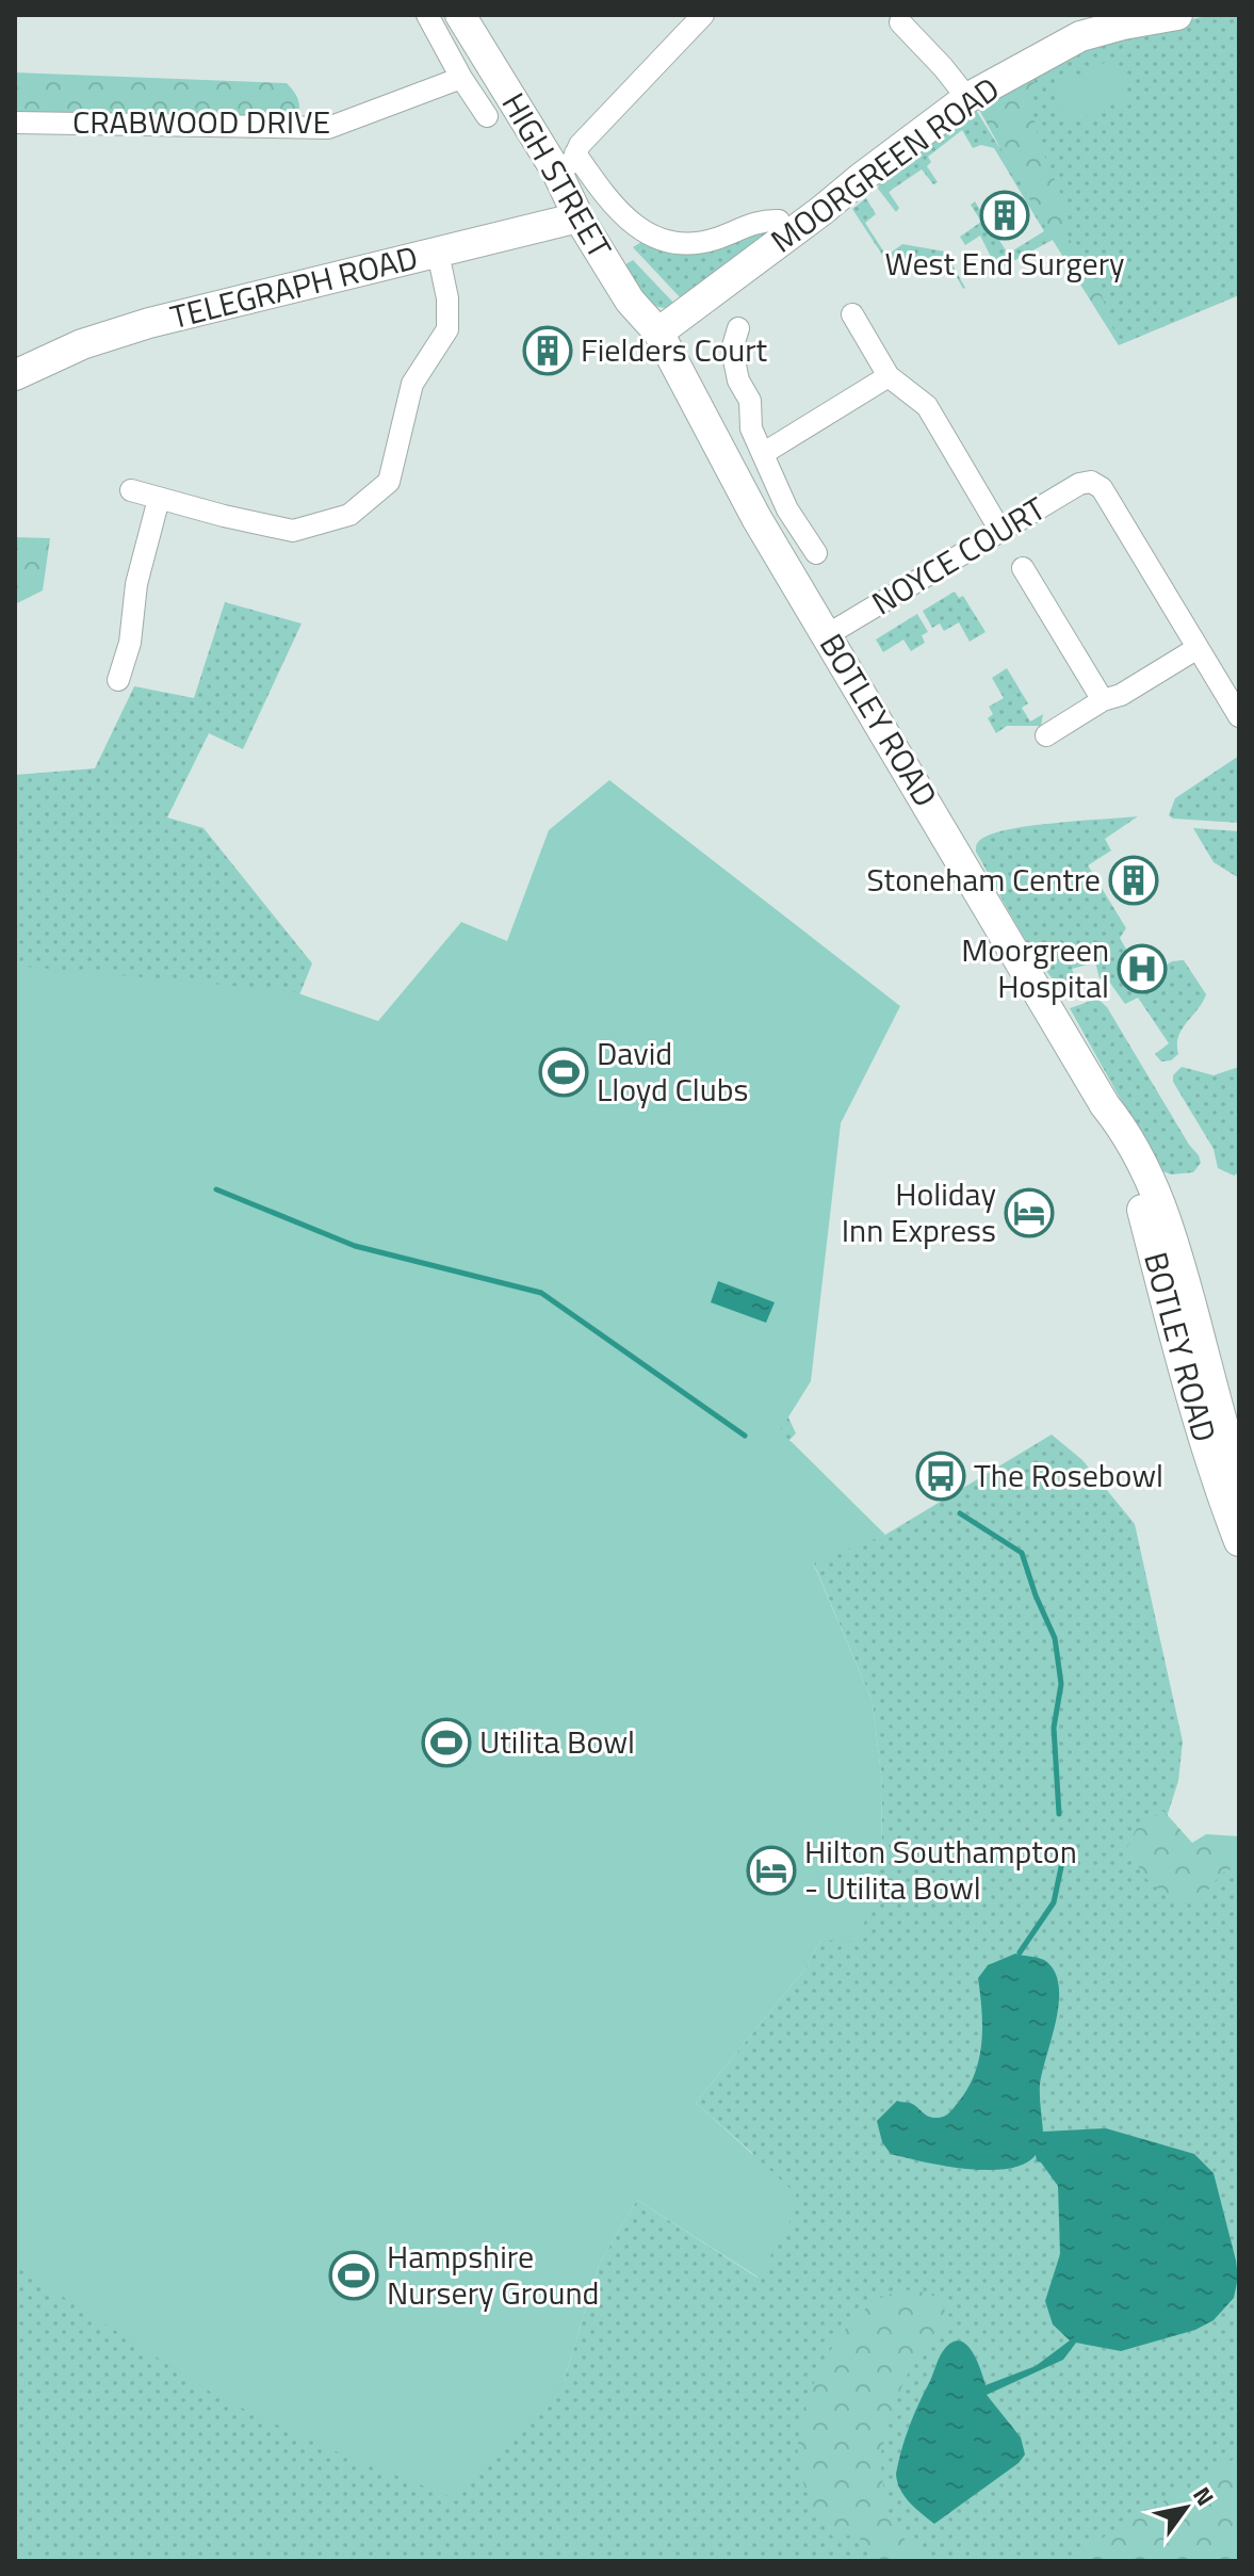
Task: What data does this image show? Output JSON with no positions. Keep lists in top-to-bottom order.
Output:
{
  "streets": {
    "main road": [
      "MOORGREEN ROAD",
      "HIGH STREET",
      "TELEGRAPH ROAD",
      "BOTLEY ROAD"
    ],
    "street": ["CRABWOOD DRIVE", "NOYCE COURT"]
  },
  "crossings": [
    ["MOORGREEN ROAD", "HIGH STREET"],
    ["MOORGREEN ROAD", "BOTLEY ROAD"],
    ["HIGH STREET", "TELEGRAPH ROAD"],
    ["HIGH STREET", "BOTLEY ROAD"],
    ["NOYCE COURT", "BOTLEY ROAD"]
  ],
  "places": {
    "building": ["West End Surgery", "Fielders Court", "Stoneham Centre"],
    "hospital": ["Moorgreen Hospital"],
    "sports": ["David Lloyd Clubs", "Utilita Bowl", "Hampshire Nursery Ground"],
    "hotel": ["Holiday Inn Express", "Hilton Southampton - Utilita Bowl"],
    "bus stop": ["The Rosebowl"]
  },
  "north": "top right"
}
